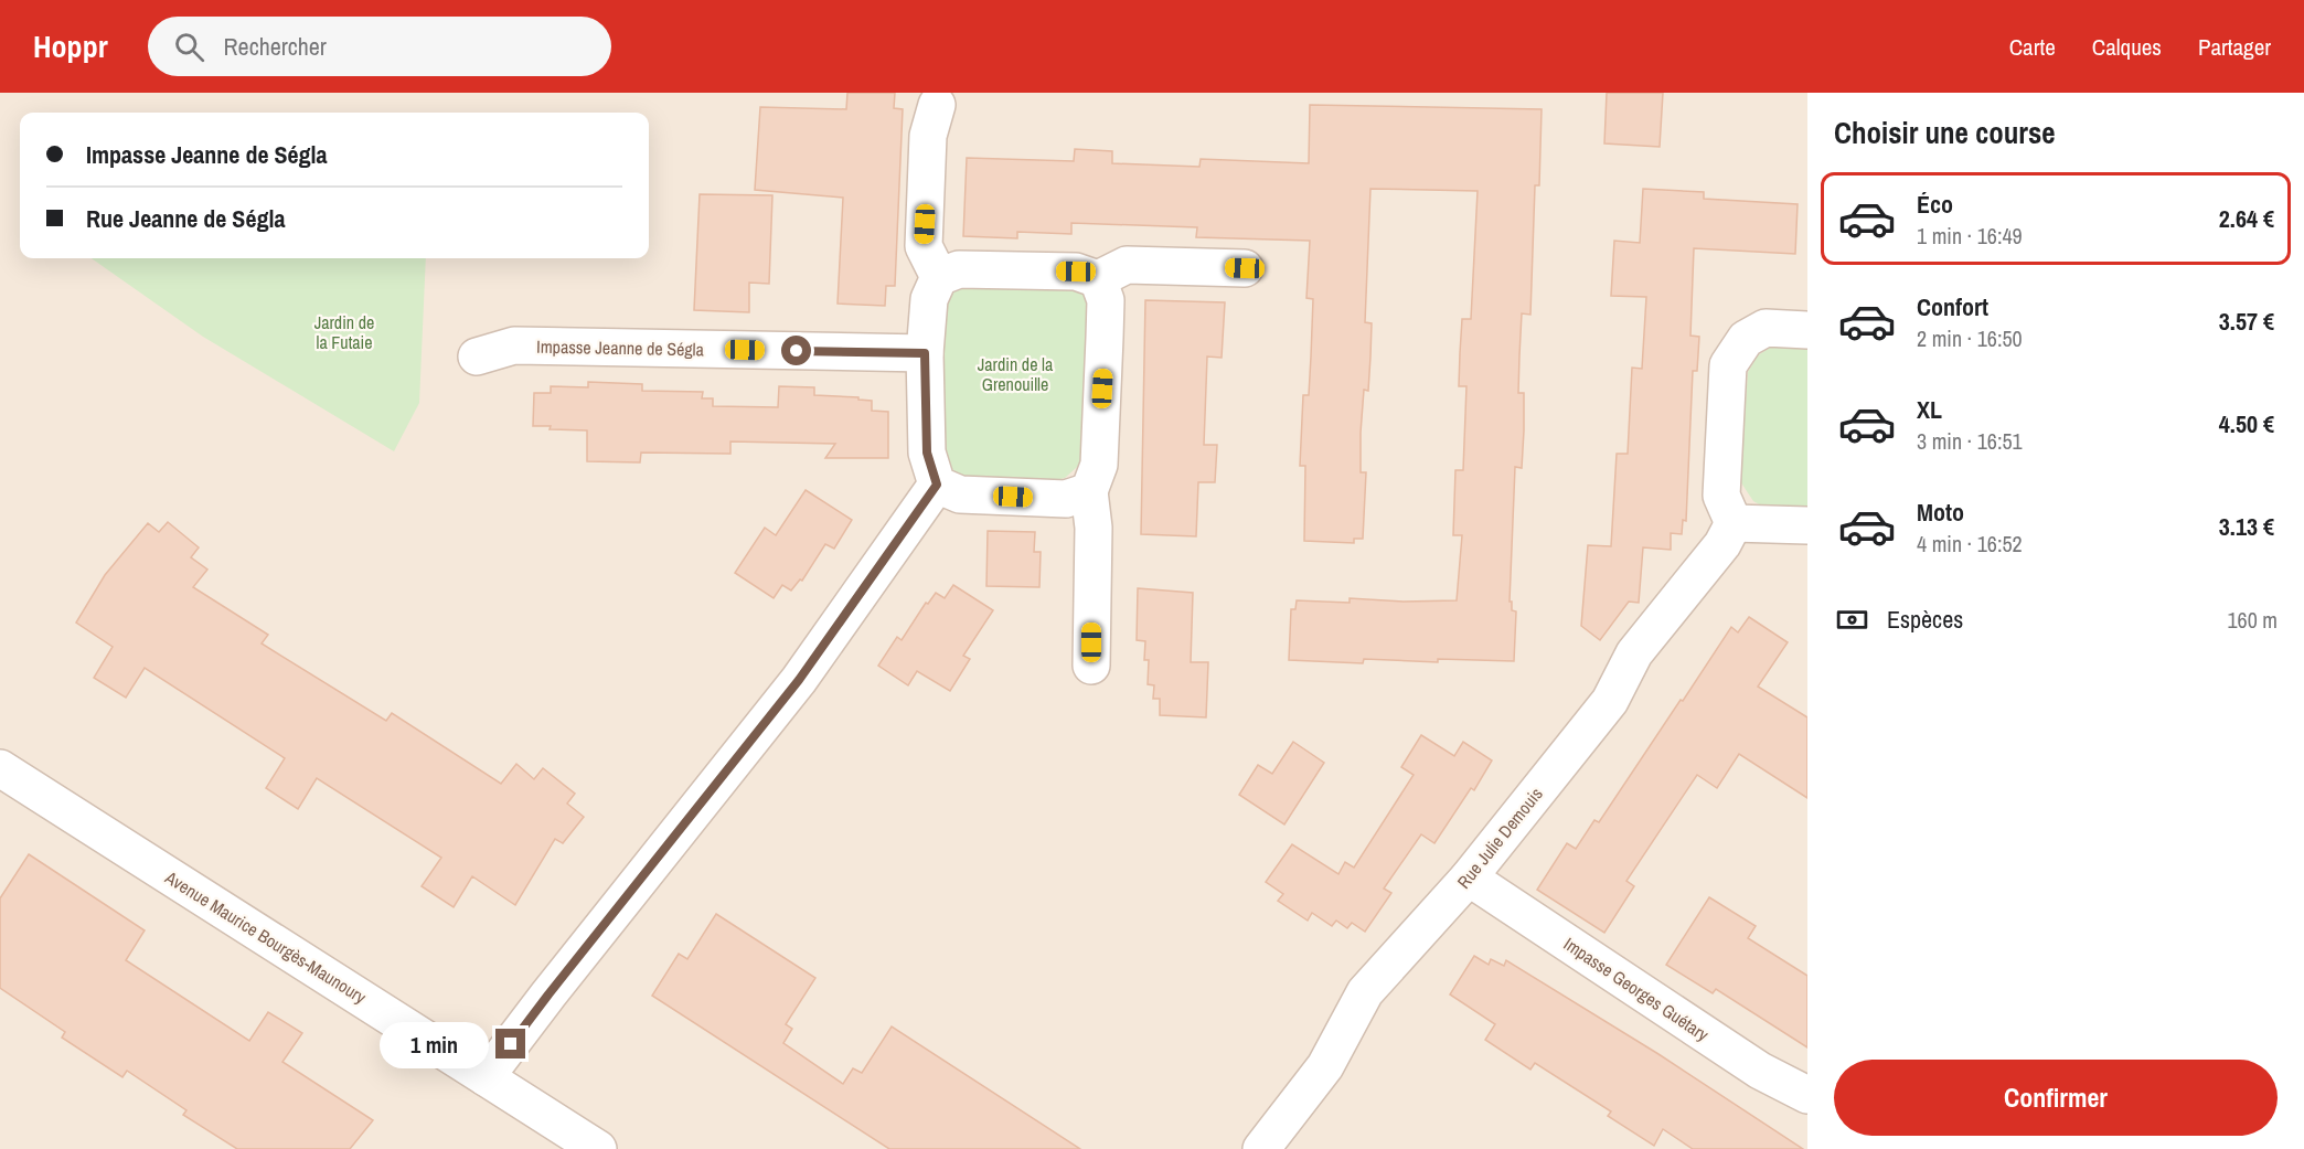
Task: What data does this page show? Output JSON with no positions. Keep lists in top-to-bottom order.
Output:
{
  "streets": {
    "street": [
      "Impasse Jeanne de Ségla",
      "Rue Julie Demouis",
      "Avenue Maurice Bourgès-Maunoury",
      "Impasse Georges Guétary"
    ]
  },
  "crossings": [
    ["Rue Julie Demouis", "Impasse Georges Guétary"]
  ],
  "parks": ["Jardin de la Futaie", "Jardin de la Grenouille"],
  "page": {
    "header": "Hoppr",
    "search": "Rechercher",
    "nav": ["Carte", "Calques", "Partager"],
    "heading": "Choisir une course",
    "banner": ["Impasse Jeanne de Ségla", "Rue Jeanne de Ségla"],
    "list": [
      {
        "name": "Éco",
        "note": "1 min · 16:49",
        "value": "2.64 €"
      },
      {
        "name": "Confort",
        "note": "2 min · 16:50",
        "value": "3.57 €"
      },
      {
        "name": "XL",
        "note": "3 min · 16:51",
        "value": "4.50 €"
      },
      {
        "name": "Moto",
        "note": "4 min · 16:52",
        "value": "3.13 €"
      }
    ],
    "pay": ["Espèces", "160 m"],
    "bubble": "1 min",
    "buttons": "Confirmer"
  }
}
